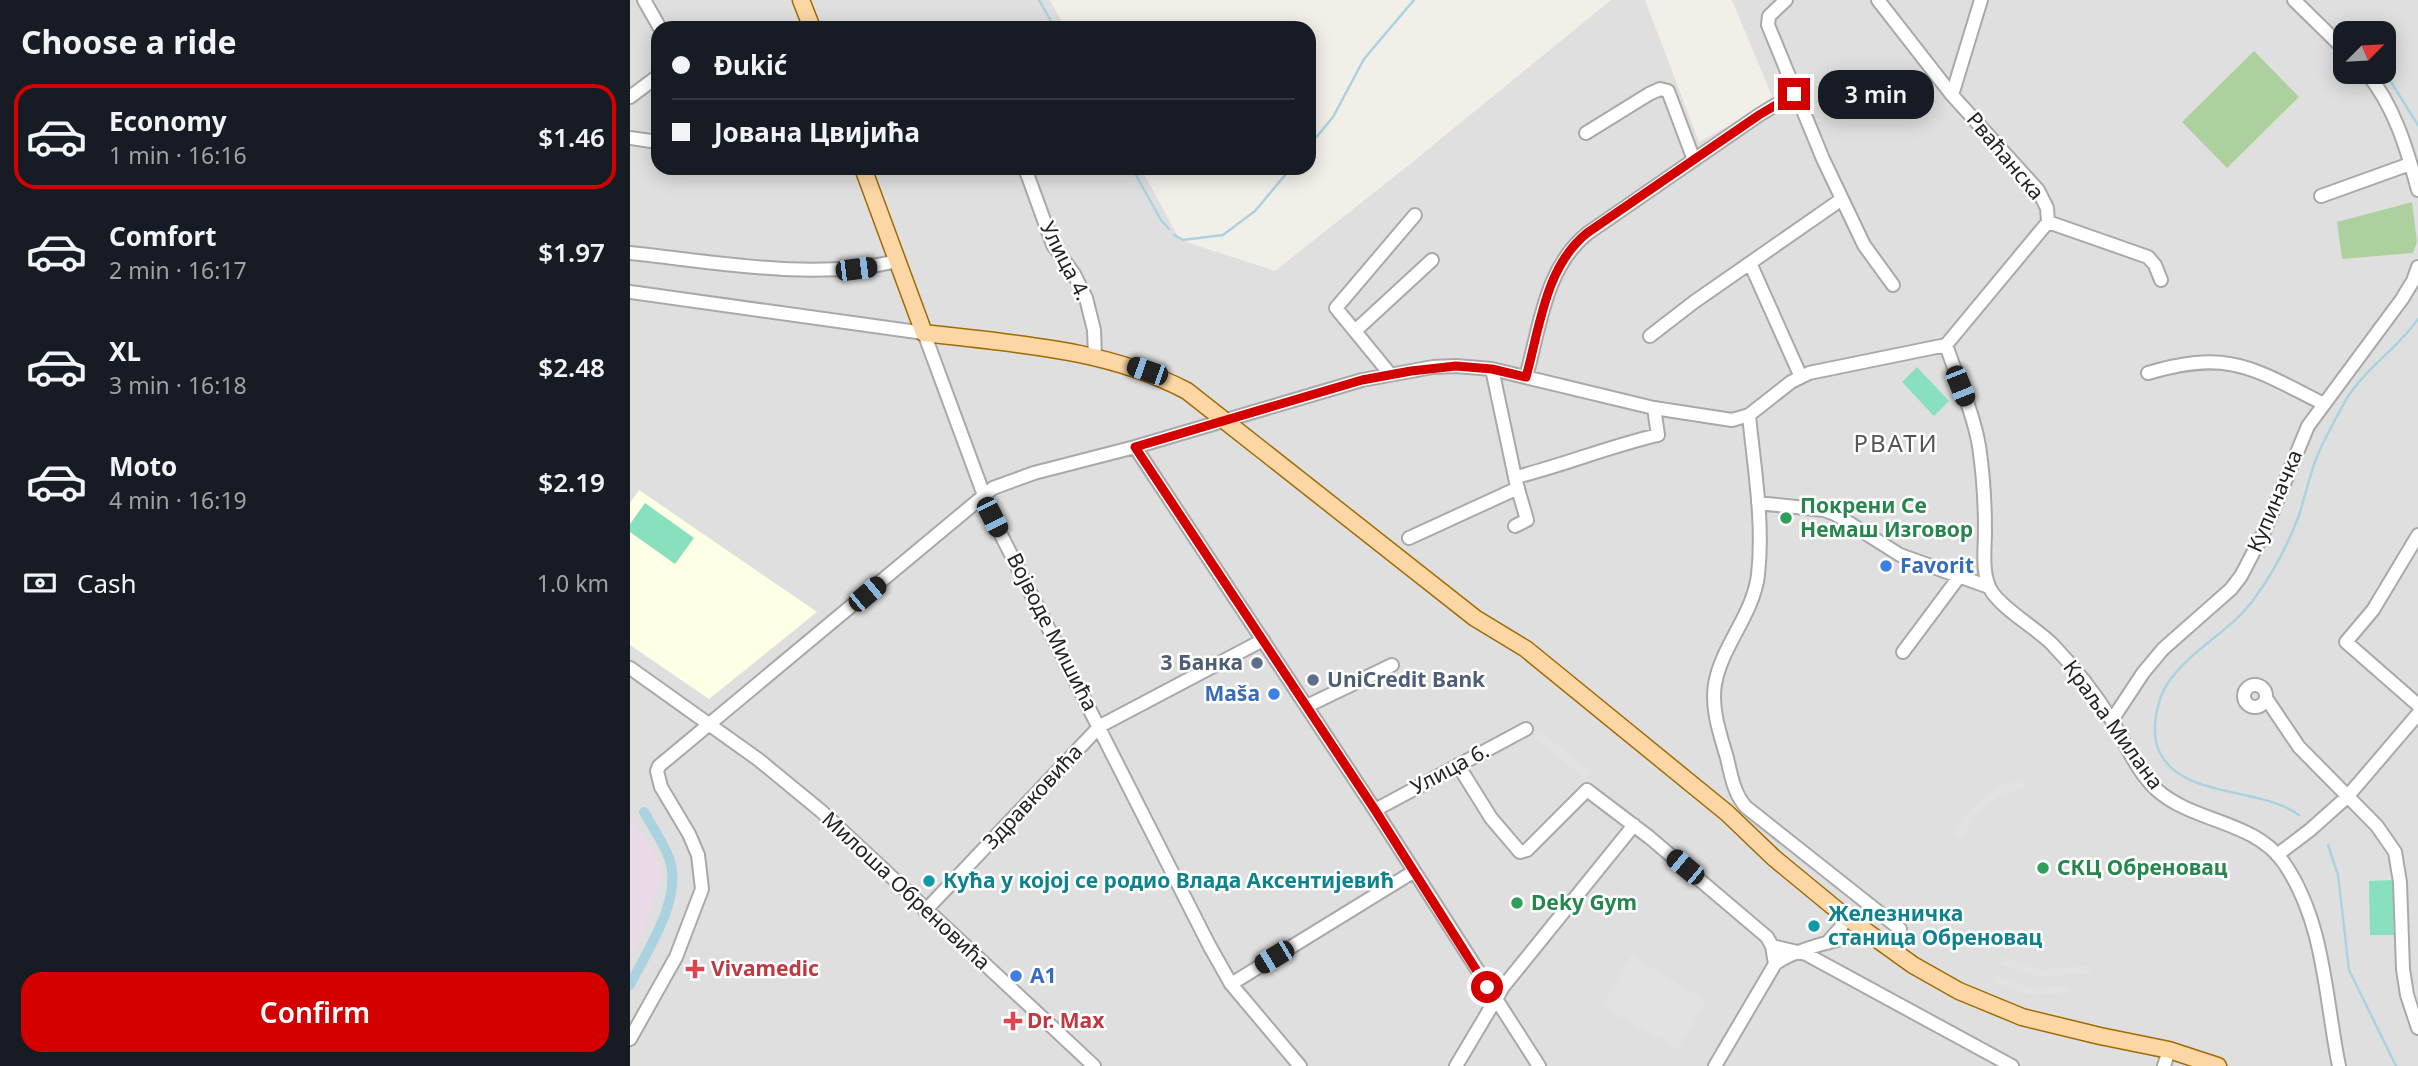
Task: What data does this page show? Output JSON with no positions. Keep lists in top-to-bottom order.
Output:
{
  "streets": {
    "main road": ["Војводе Мишића"],
    "street": [
      "Рваћанска",
      "Улица 4.",
      "Купиначка",
      "Краља Милана",
      "Улица 6.",
      "Здравковића",
      "Милоша Обреновића"
    ]
  },
  "crossings": [
    ["Купиначка", "Краља Милана"],
    ["Војводе Мишића", "Здравковића"],
    ["Здравковића", "Милоша Обреновића"]
  ],
  "districts": ["РВАТИ"],
  "places": {
    "other": [
      "Покрени Се Немаш Изговор",
      "Favorit",
      "3 Банка",
      "UniCredit Bank",
      "Maša",
      "СКЦ Обреновац",
      "Кућа у којој се родио Влада Аксентијевић",
      "Deky Gym",
      "Железничка станица Обреновац",
      "A1"
    ],
    "health": ["Vivamedic", "Dr. Max"]
  },
  "north": "top right",
  "page": {
    "heading": "Choose a ride",
    "banner": ["Đukić", "Јована Цвијића"],
    "bubble": "3 min",
    "list": [
      {
        "name": "Economy",
        "note": "1 min · 16:16",
        "value": "$1.46"
      },
      {
        "name": "Comfort",
        "note": "2 min · 16:17",
        "value": "$1.97"
      },
      {
        "name": "XL",
        "note": "3 min · 16:18",
        "value": "$2.48"
      },
      {
        "name": "Moto",
        "note": "4 min · 16:19",
        "value": "$2.19"
      }
    ],
    "pay": ["Cash", "1.0 km"],
    "buttons": "Confirm"
  }
}
